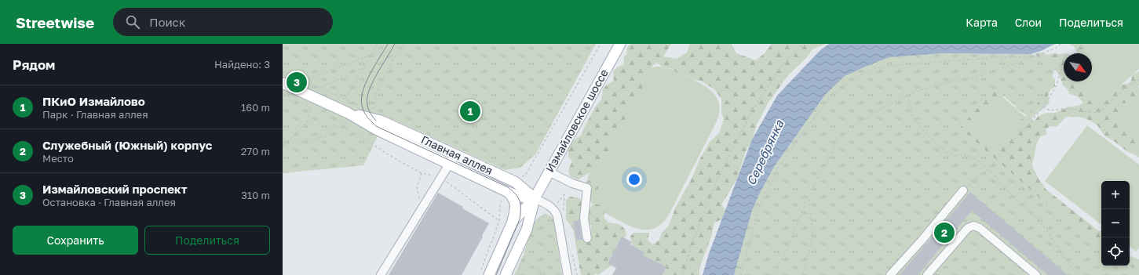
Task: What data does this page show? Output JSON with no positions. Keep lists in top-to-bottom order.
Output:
{
  "streets": {
    "main road": ["Измайловское шоссе", "Главная аллея"]
  },
  "crossings": [
    ["Измайловское шоссе", "Главная аллея"]
  ],
  "water": ["Серебрянка"],
  "north": "bottom right",
  "page": {
    "header": "Streetwise",
    "search": "Поиск",
    "nav": ["Карта", "Слои", "Поделиться"],
    "heading": ["Рядом", "Найдено: 3"],
    "pins": ["3", "1", "2"],
    "list": [
      {
        "mark": "1",
        "name": "ПКиО Измайлово",
        "note": "Парк · Главная аллея",
        "value": "160 m"
      },
      {
        "mark": "2",
        "name": "Служебный (Южный) корпус",
        "note": "Место",
        "value": "270 m"
      },
      {
        "mark": "3",
        "name": "Измайловский проспект",
        "note": "Остановка · Главная аллея",
        "value": "310 m"
      }
    ],
    "map_buttons": ["+", "−"],
    "buttons": ["Сохранить", "Поделиться"]
  }
}
